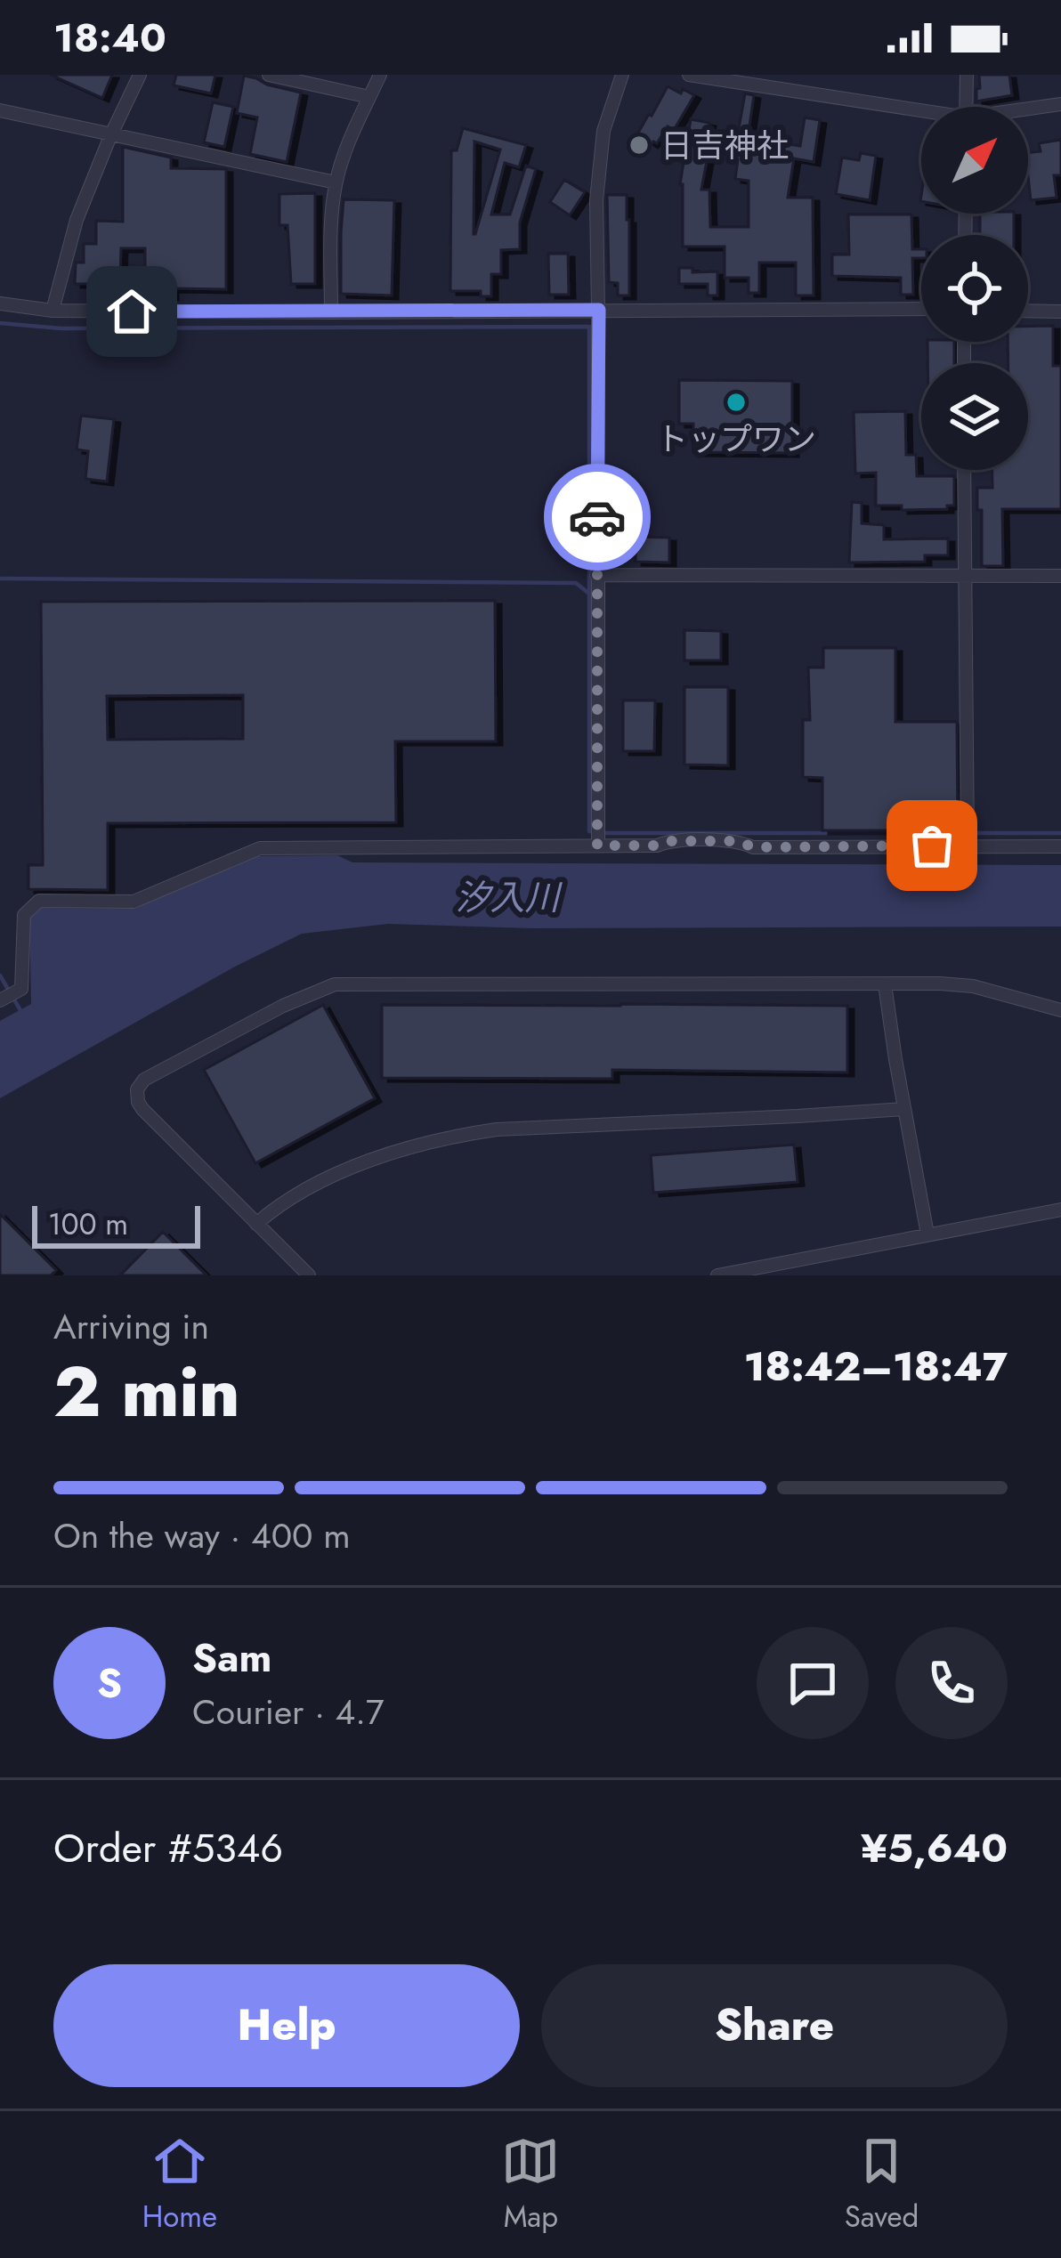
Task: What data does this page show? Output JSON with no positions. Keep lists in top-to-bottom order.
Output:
{
  "water": ["汐入川"],
  "places": ["日吉神社", "トップワン"],
  "scale_bar": "100 m",
  "north": "top right",
  "page": {
    "status": "18:40",
    "scale": "100 m",
    "heading": ["2 min", "Arriving in", "18:42–18:47"],
    "panel": [
      "Sam",
      "Courier · 4.7",
      "Order #5346",
      "¥5,640"
    ],
    "bar": "On the way · 400 m",
    "round": "S",
    "buttons": ["Help", "Share"],
    "tabs": ["Home", "Map", "Saved"]
  }
}
